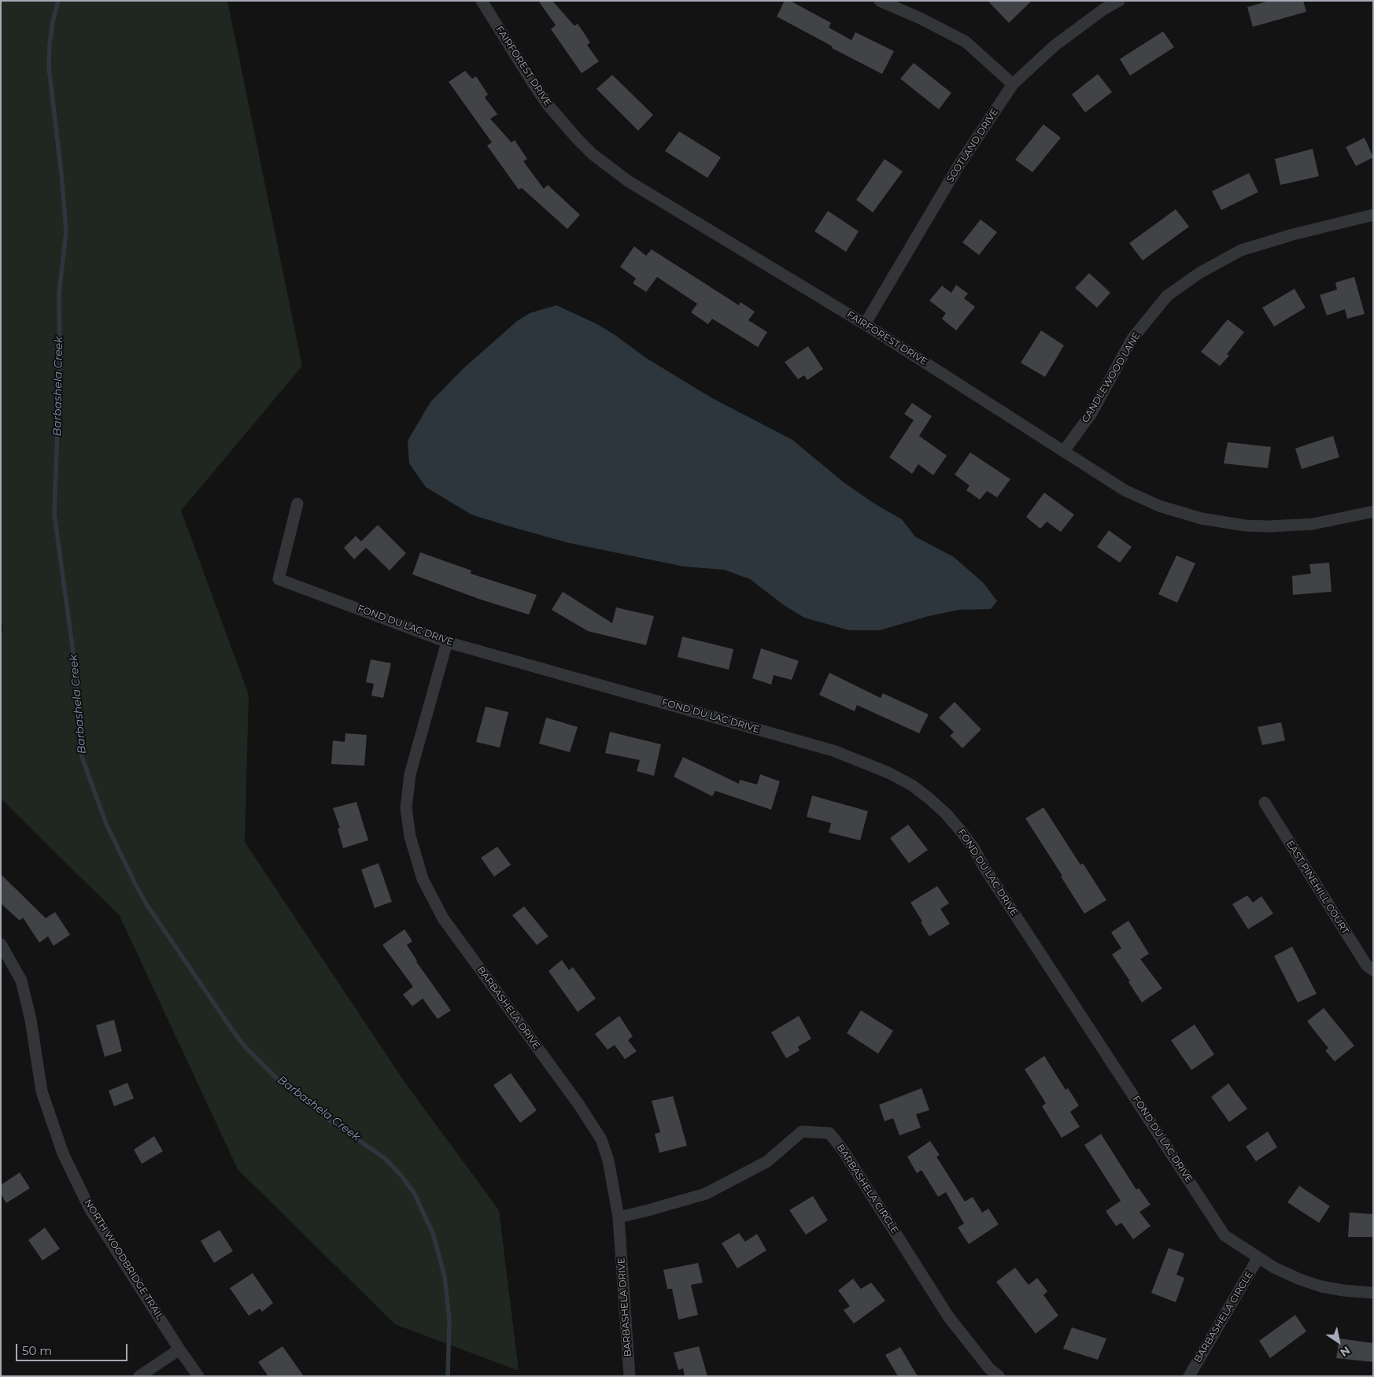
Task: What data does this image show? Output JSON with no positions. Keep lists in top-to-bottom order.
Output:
{
  "streets": {
    "street": [
      "FAIRFOREST DRIVE",
      "SCOTLAND DRIVE",
      "CANDLEWOOD LANE",
      "FOND DU LAC DRIVE",
      "EAST PINEHILL COURT",
      "BARBASHELA DRIVE",
      "BARBASHELA CIRCLE",
      "NORTH WOODBRIDGE TRAIL"
    ]
  },
  "crossings": [
    ["FAIRFOREST DRIVE", "SCOTLAND DRIVE"],
    ["FAIRFOREST DRIVE", "CANDLEWOOD LANE"],
    ["FOND DU LAC DRIVE", "BARBASHELA DRIVE"],
    ["FOND DU LAC DRIVE", "BARBASHELA CIRCLE"],
    ["BARBASHELA DRIVE", "BARBASHELA CIRCLE"]
  ],
  "water": ["Barbashela Creek"],
  "scale_bar": "50 m",
  "north": "bottom right"
}
